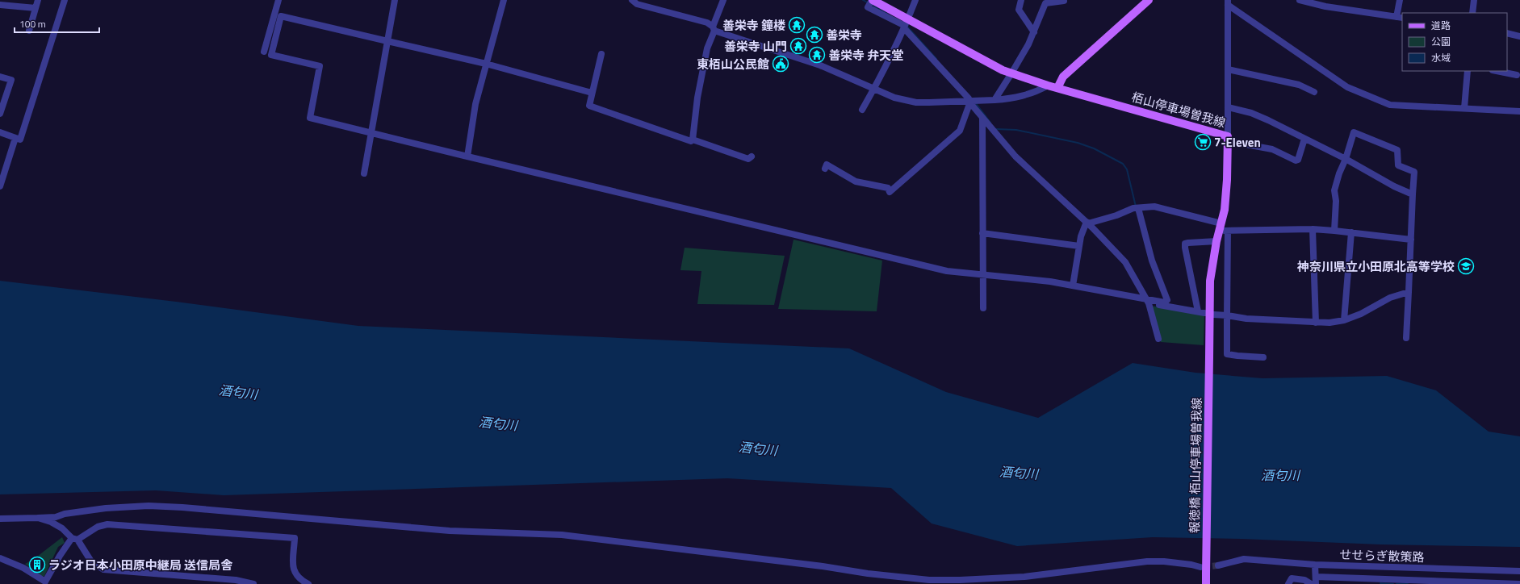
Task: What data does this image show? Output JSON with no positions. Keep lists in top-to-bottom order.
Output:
{
  "streets": {
    "main road": ["栢山停車場曽我線", "報徳橋 栢山停車場曽我線"],
    "street": ["せせらぎ散策路"]
  },
  "crossings": [
    ["栢山停車場曽我線", "報徳橋 栢山停車場曽我線"]
  ],
  "water": ["酒匂川"],
  "places": {
    "temple": [
      "善栄寺 鐘楼",
      "善栄寺",
      "善栄寺 山門",
      "善栄寺 弁天堂"
    ],
    "public building": ["東栢山公民館"],
    "supermarket": ["7-Eleven"],
    "school or university": ["神奈川県立小田原北高等学校"],
    "building": ["ラジオ日本小田原中継局 送信局舎"]
  },
  "legend": ["道路", "公園", "水域"],
  "scale_bar": "100 m"
}
